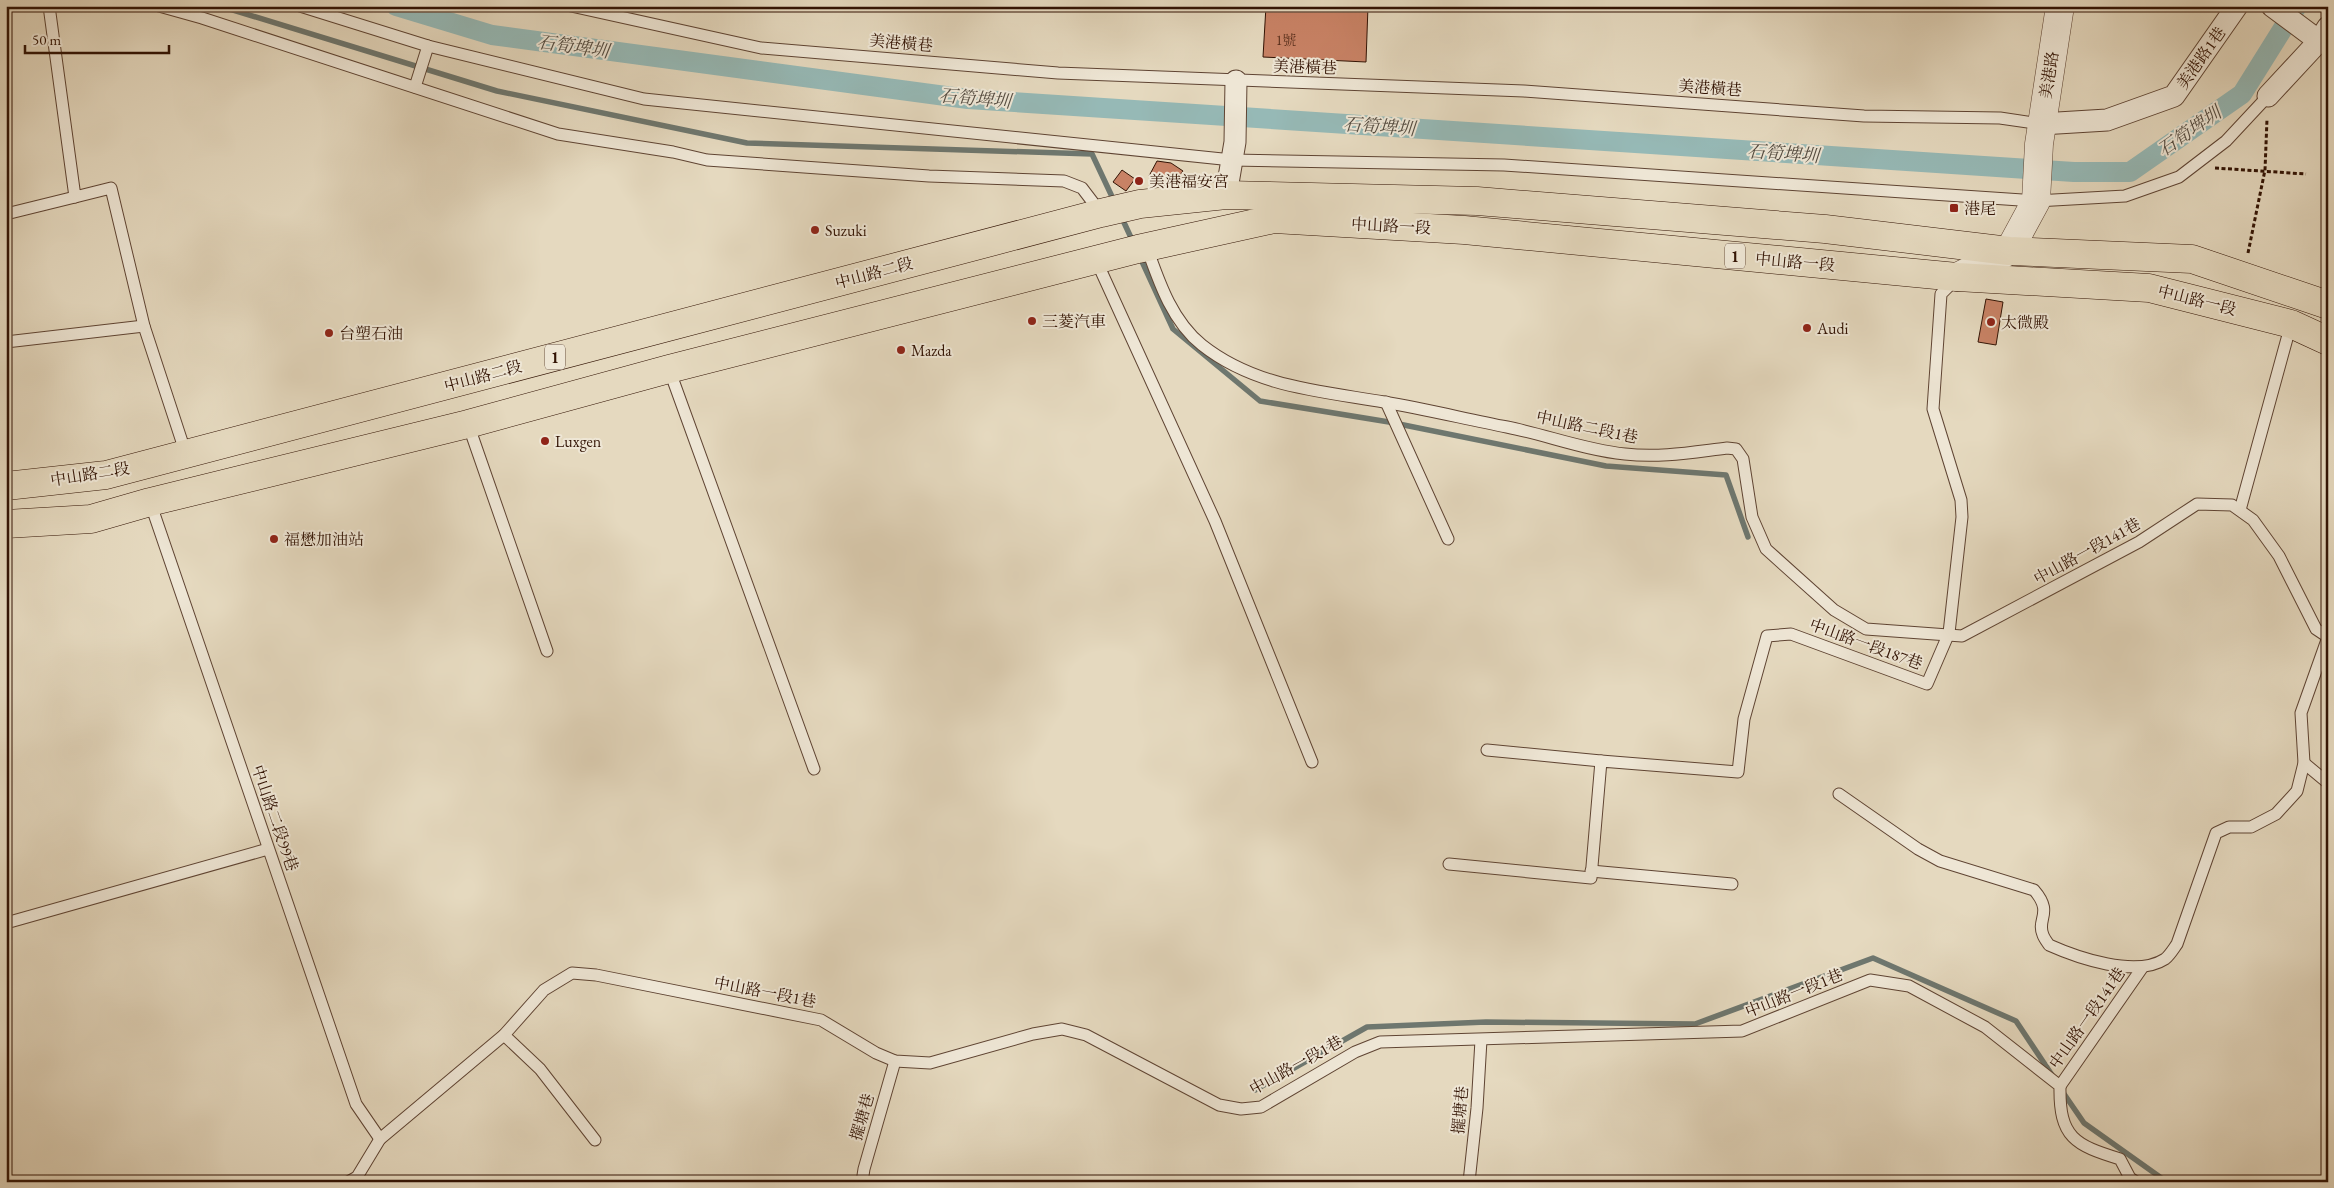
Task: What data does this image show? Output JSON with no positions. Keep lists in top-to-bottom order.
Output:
{
  "streets": {
    "main road": ["中山路一段", "1", "中山路二段"],
    "street": ["美港路1巷", "美港路"],
    "lane": [
      "美港橫巷",
      "中山路二段1巷",
      "中山路一段141巷",
      "中山路一段187巷",
      "中山路二段99巷",
      "中山路一段1巷",
      "擺塘巷"
    ]
  },
  "crossings": [
    ["美港橫巷", "美港路1巷"],
    ["美港橫巷", "美港路"],
    ["美港路1巷", "美港路"],
    ["中山路一段", "1"],
    ["中山路一段", "中山路二段"],
    ["中山路一段", "中山路二段1巷"],
    ["中山路一段", "中山路一段187巷"],
    ["1", "中山路二段1巷"],
    ["1", "中山路二段99巷"],
    ["中山路二段1巷", "中山路一段141巷"],
    ["中山路二段1巷", "中山路一段187巷"],
    ["中山路一段141巷", "中山路一段187巷"],
    ["中山路一段141巷", "中山路一段1巷"],
    ["中山路二段99巷", "中山路一段1巷"],
    ["中山路一段1巷", "擺塘巷"]
  ],
  "water": ["石筍埤圳"],
  "places": {
    "other": [
      "美港福安宮",
      "Suzuki",
      "三菱汽車",
      "太微殿",
      "Audi",
      "台塑石油",
      "Mazda",
      "Luxgen",
      "福懋加油站"
    ],
    "transit": ["港尾"]
  },
  "house_numbers": ["1號"],
  "scale_bar": "50 m"
}
